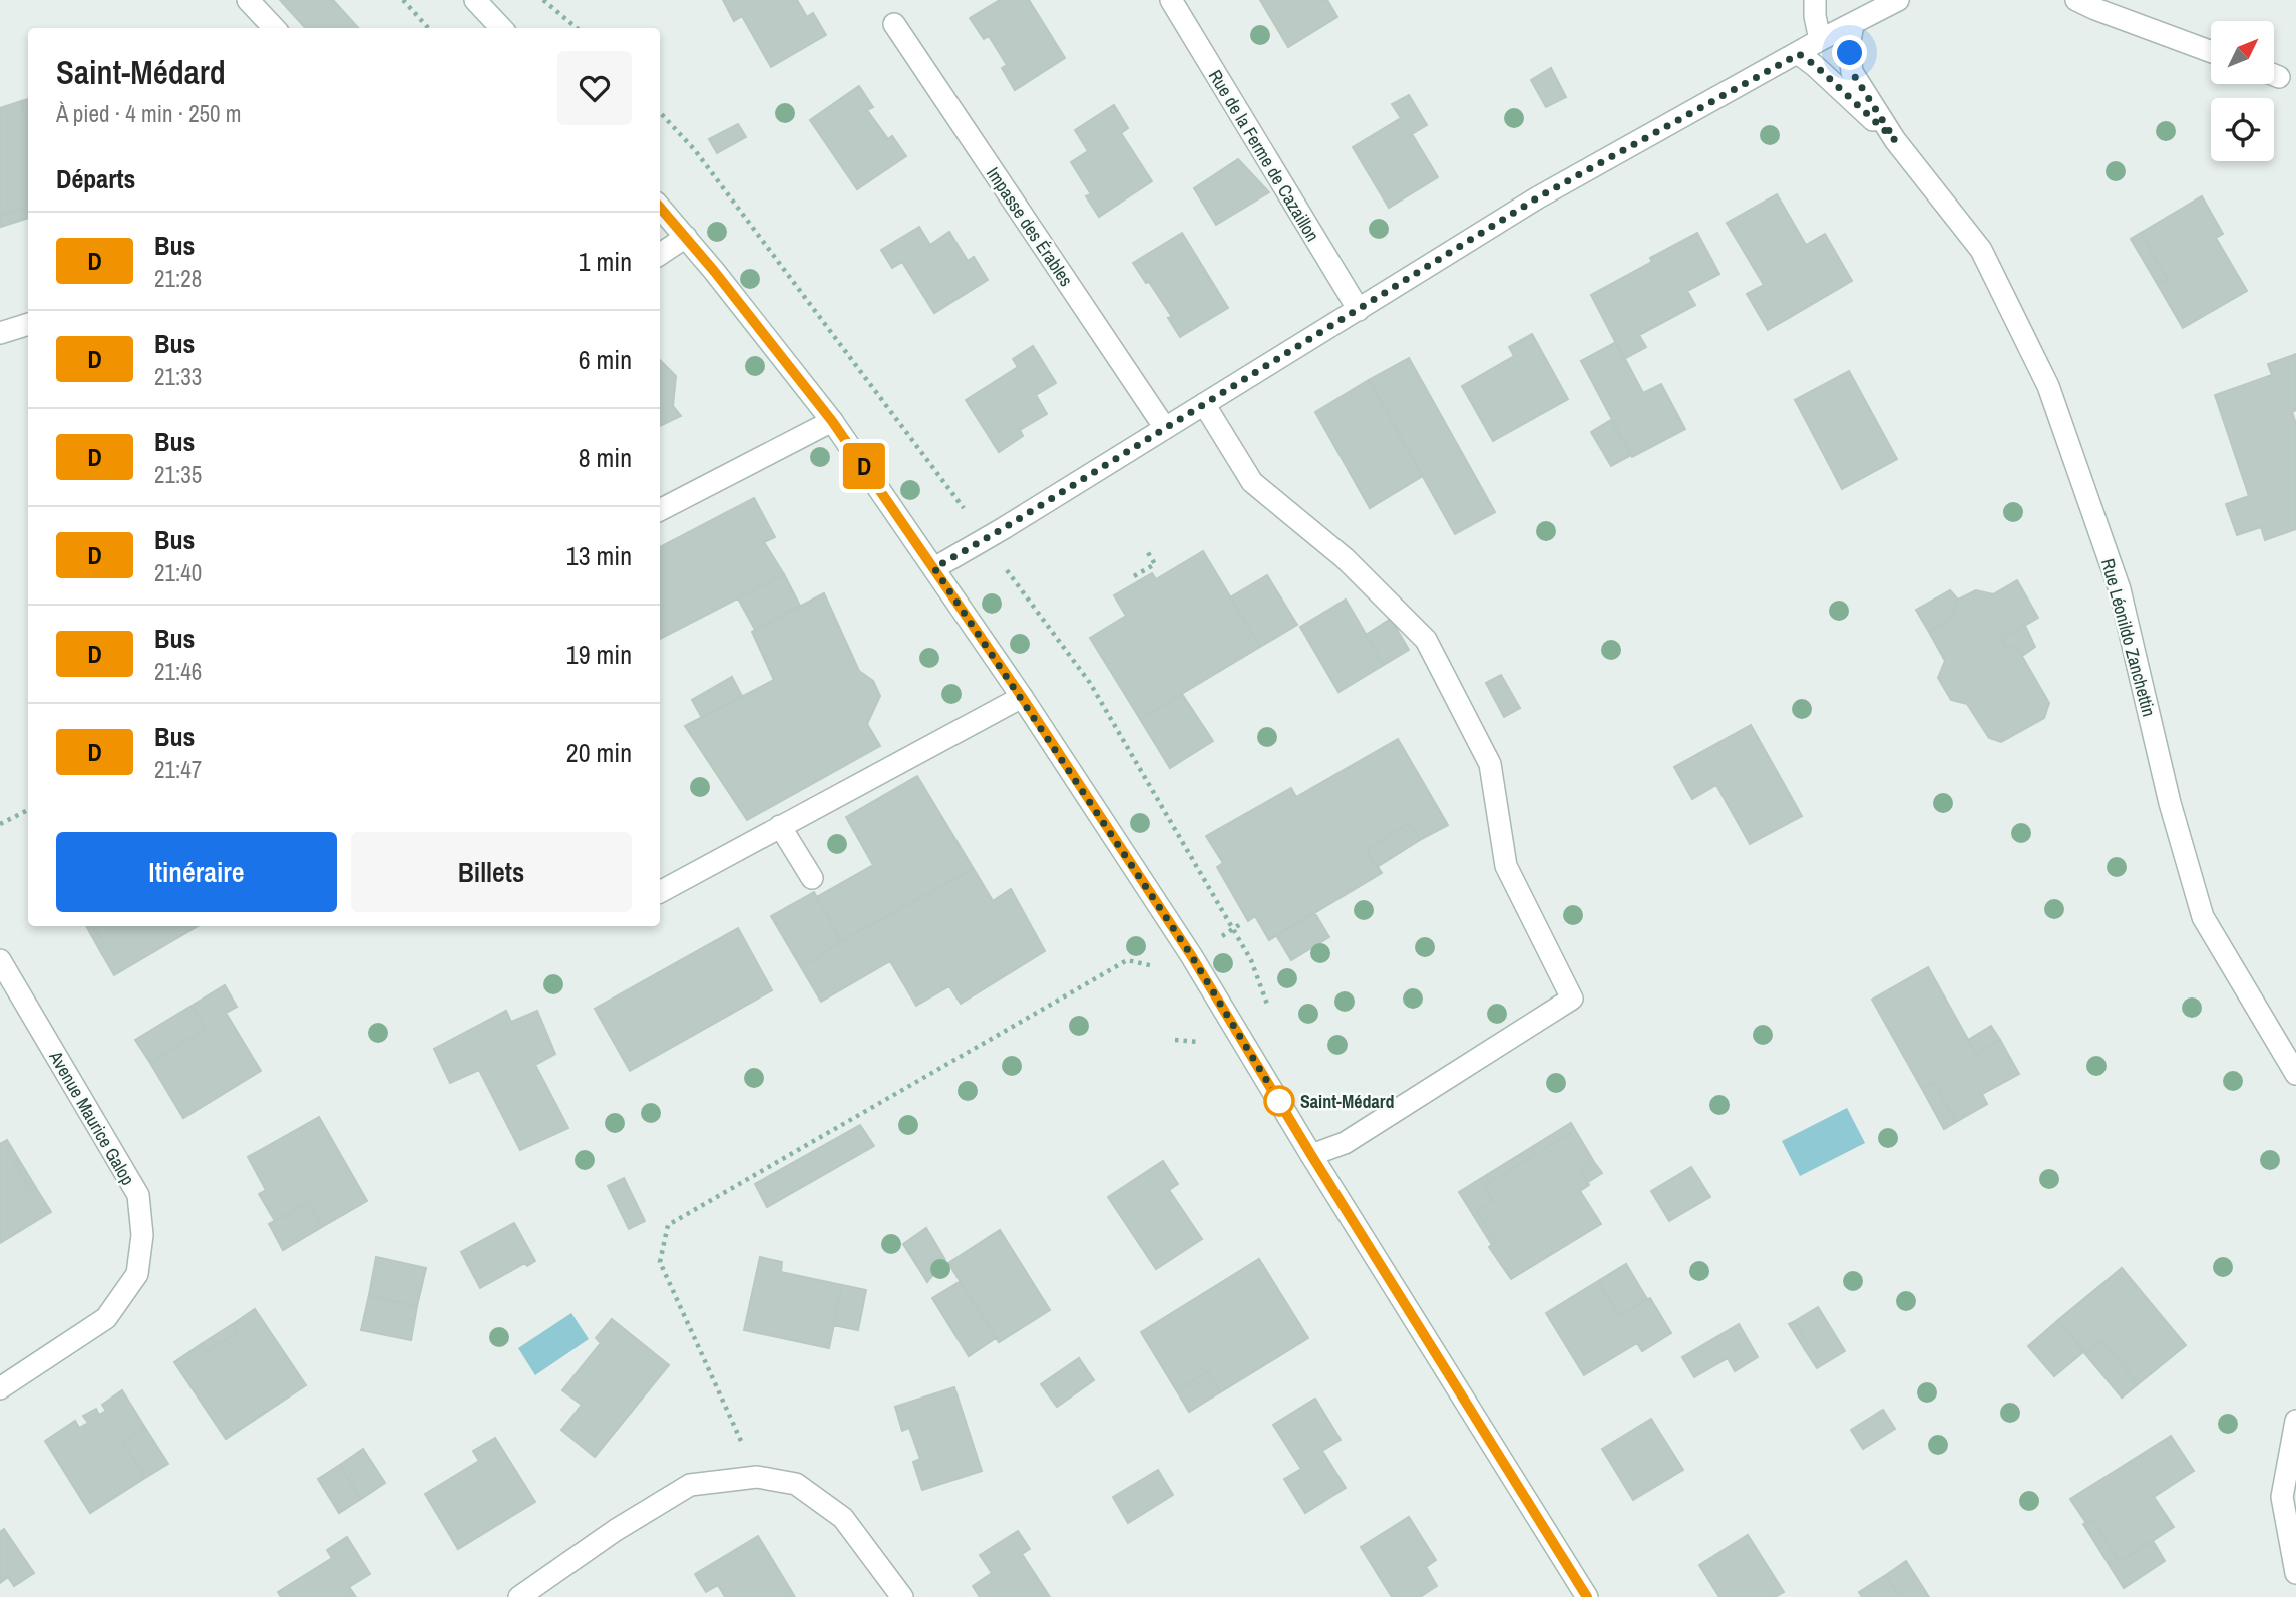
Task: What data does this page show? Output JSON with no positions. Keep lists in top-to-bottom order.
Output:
{
  "streets": {
    "street": [
      "Rue de la Ferme de Cazaillon",
      "Impasse des Érables",
      "Rue Léonildo Zanchettin",
      "Avenue Maurice Galop"
    ]
  },
  "places": ["Saint-Médard"],
  "lines": ["bus line D"],
  "north": "top right",
  "page": {
    "on_map": "D",
    "heading": [
      ["Saint-Médard", "À pied · 4 min · 250 m"],
      "Départs"
    ],
    "list": [
      {
        "mark": "D",
        "name": "Bus",
        "note": "21:28",
        "value": "1 min"
      },
      {
        "mark": "D",
        "name": "Bus",
        "note": "21:33",
        "value": "6 min"
      },
      {
        "mark": "D",
        "name": "Bus",
        "note": "21:35",
        "value": "8 min"
      },
      {
        "mark": "D",
        "name": "Bus",
        "note": "21:40",
        "value": "13 min"
      },
      {
        "mark": "D",
        "name": "Bus",
        "note": "21:46",
        "value": "19 min"
      },
      {
        "mark": "D",
        "name": "Bus",
        "note": "21:47",
        "value": "20 min"
      }
    ],
    "buttons": ["Itinéraire", "Billets"]
  }
}
